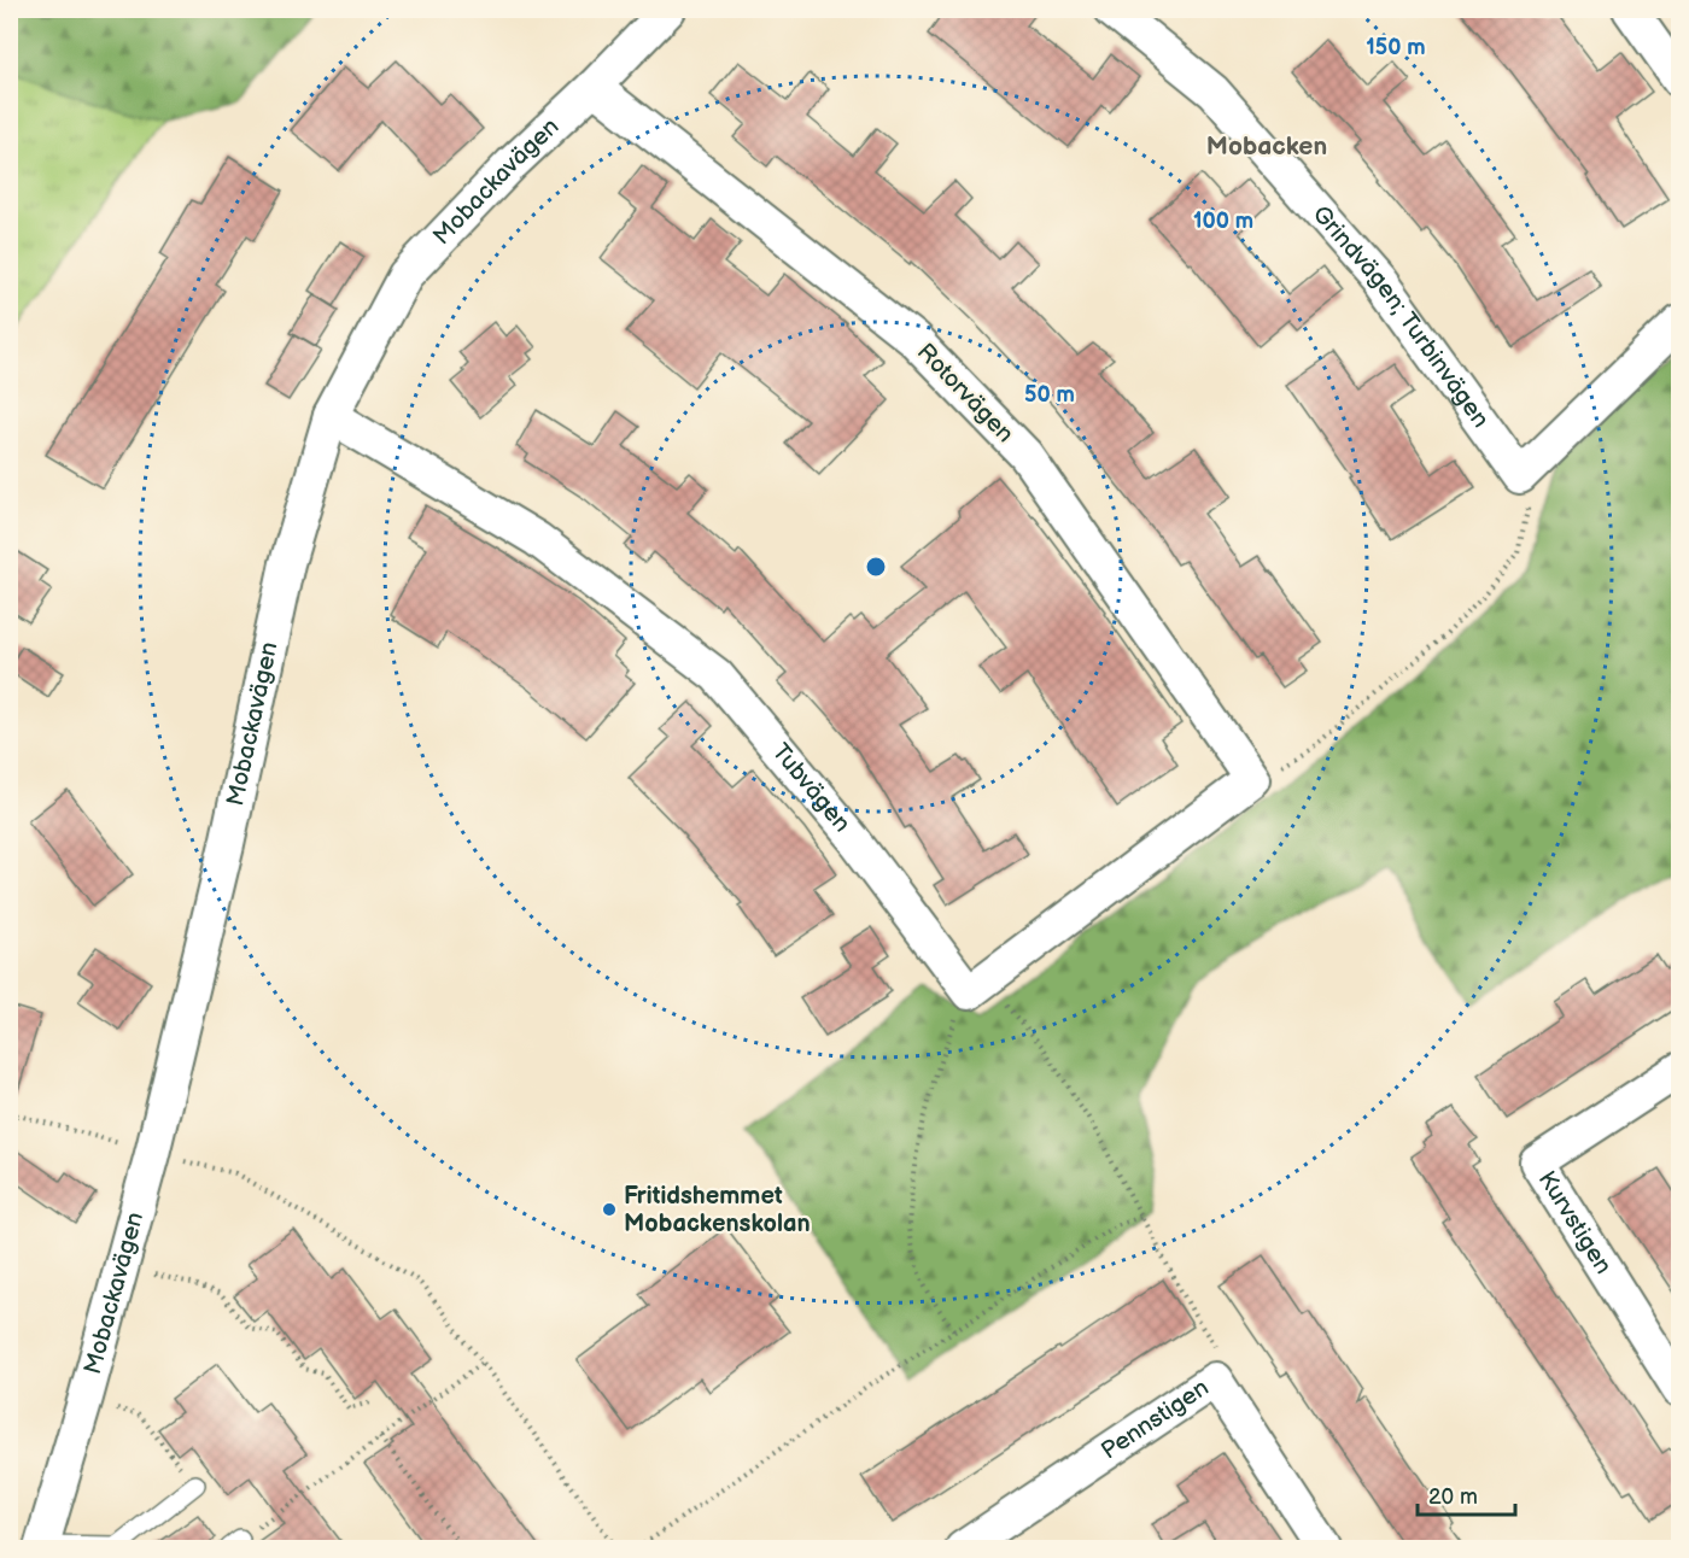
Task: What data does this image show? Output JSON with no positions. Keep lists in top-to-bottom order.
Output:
{
  "streets": {
    "street": [
      "Mobackavägen",
      "Grindvägen; Turbinvägen",
      "Rotorvägen",
      "Tubvägen",
      "Kurvstigen",
      "Pennstigen"
    ]
  },
  "crossings": [
    ["Mobackavägen", "Rotorvägen"],
    ["Mobackavägen", "Tubvägen"]
  ],
  "districts": ["Mobacken"],
  "places": ["Fritidshemmet Mobackenskolan"],
  "scale_bar": "20 m",
  "rings": ["150 m", "100 m", "50 m"]
}
